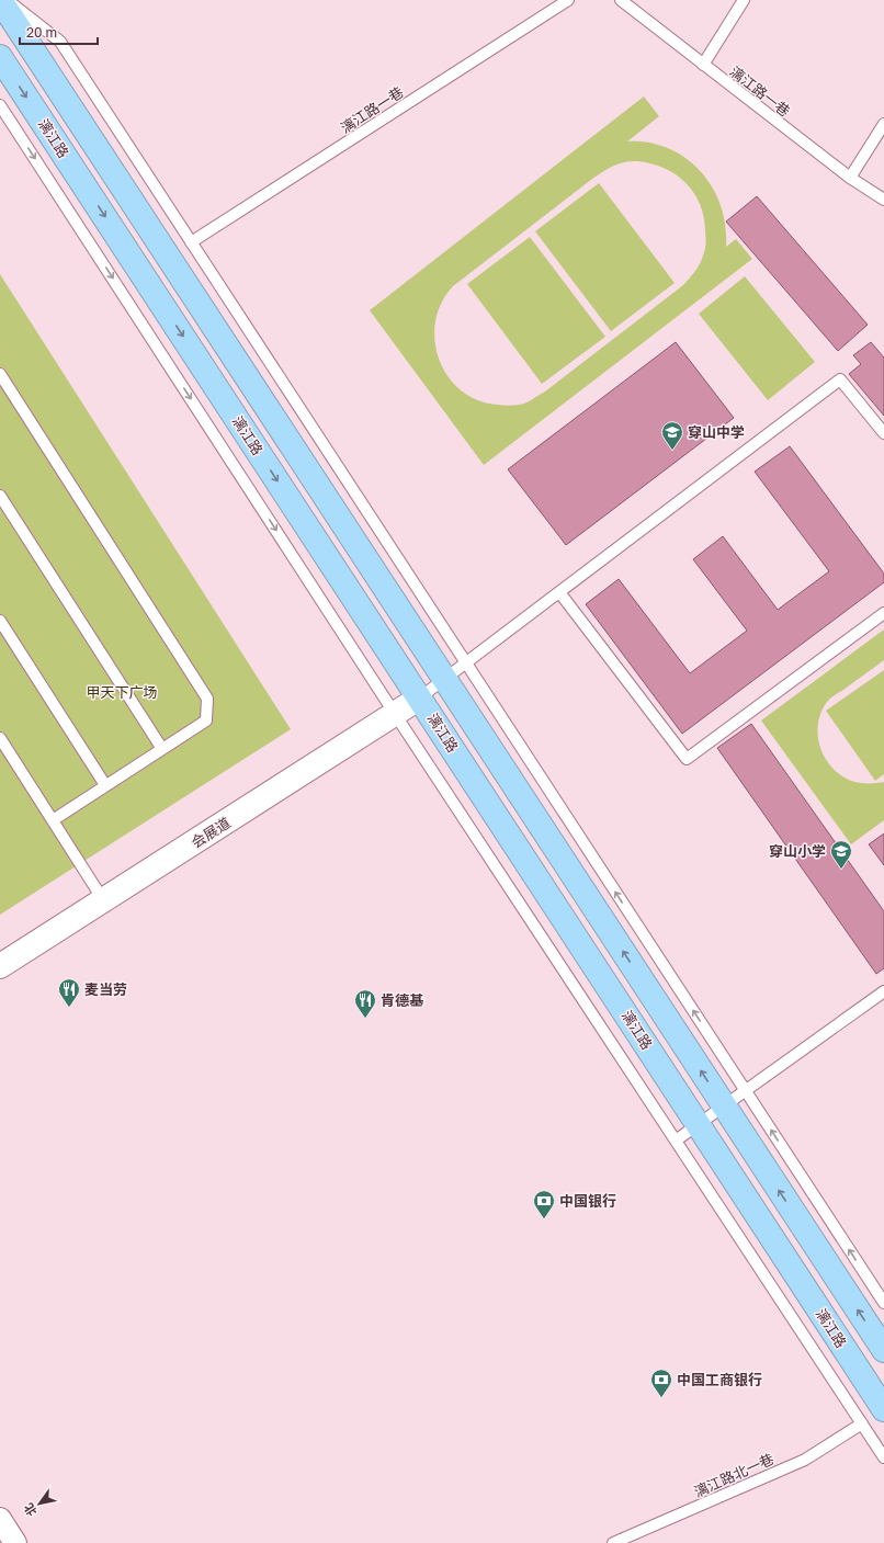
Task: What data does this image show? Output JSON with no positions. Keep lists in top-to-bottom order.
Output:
{
  "streets": {
    "highway": ["漓江路"],
    "street": ["会展道"],
    "lane": ["漓江路一巷", "漓江路北一巷"]
  },
  "crossings": [
    ["漓江路", "会展道"]
  ],
  "parks": ["甲天下广场"],
  "places": {
    "school or university": ["穿山中学", "穿山小学"],
    "restaurant": ["麦当劳", "肯德基"],
    "bank": ["中国银行", "中国工商银行"]
  },
  "scale_bar": "20 m",
  "north": "bottom left"
}
